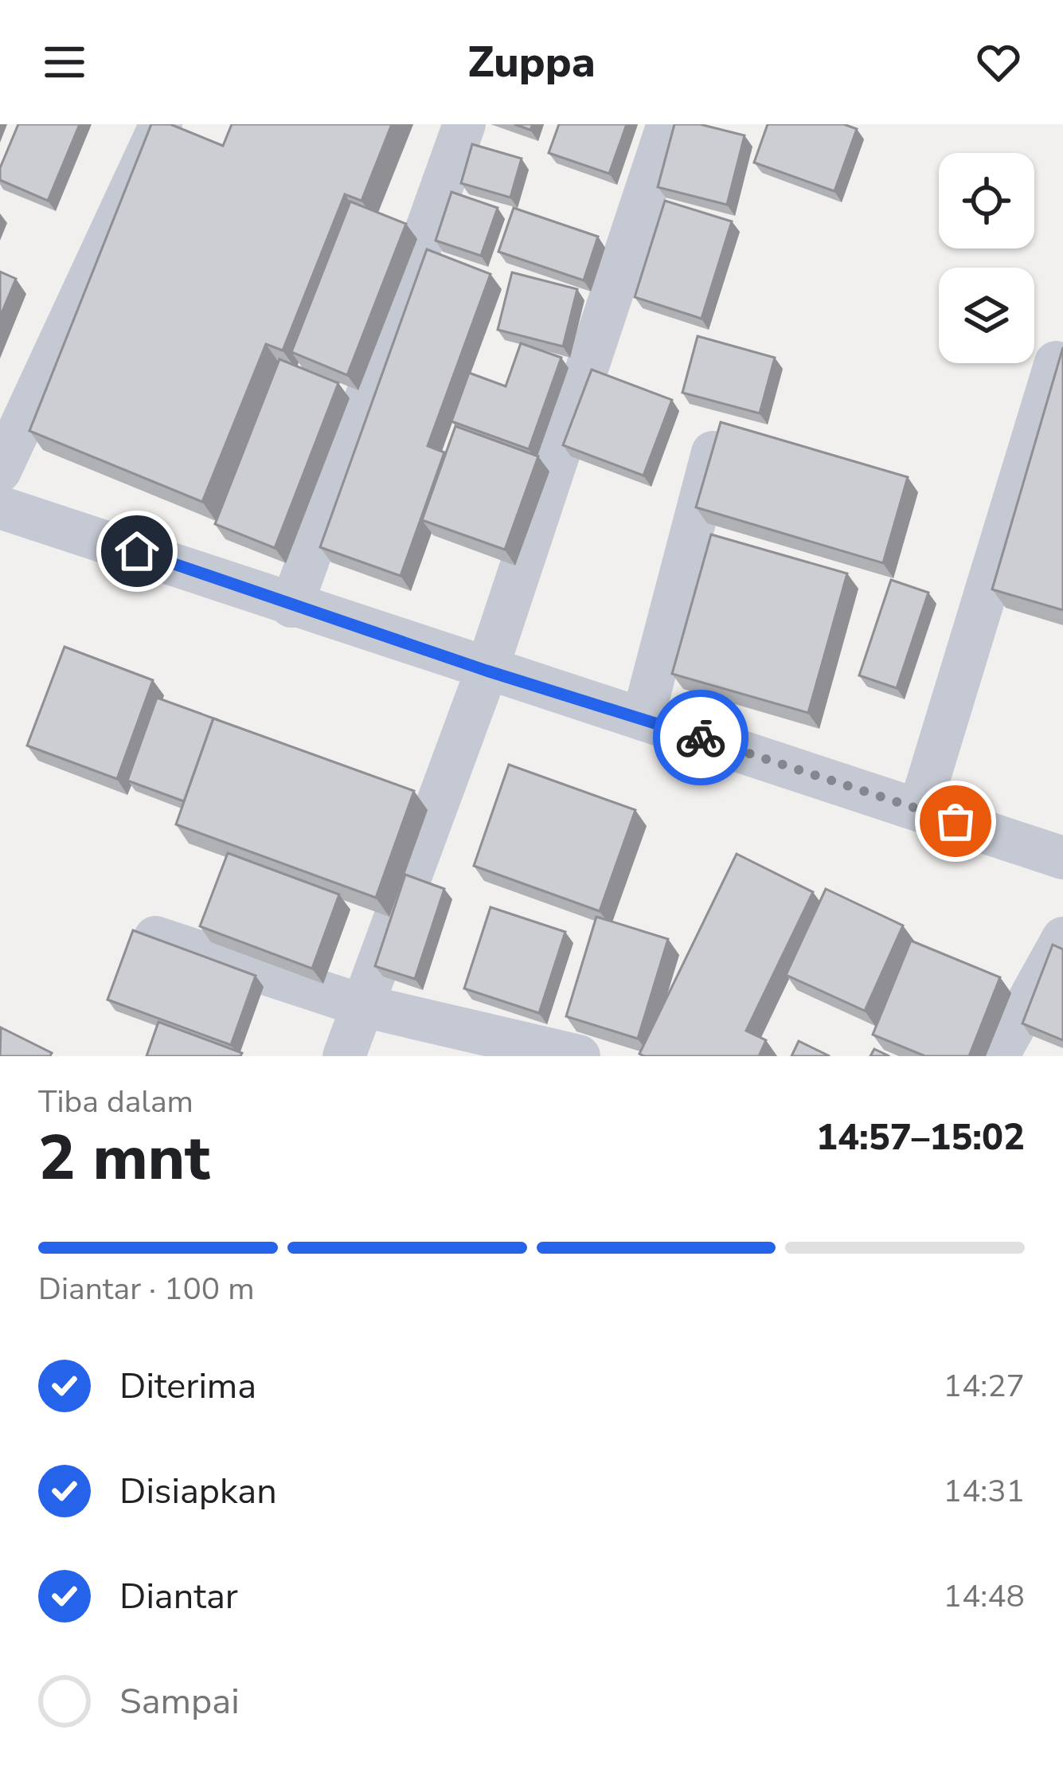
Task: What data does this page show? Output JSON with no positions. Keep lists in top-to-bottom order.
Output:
{
  "page": {
    "header": "Zuppa",
    "heading": ["2 mnt", "Tiba dalam", "14:57–15:02"],
    "bar": "Diantar · 100 m",
    "list": [
      ["Diterima", "14:27"],
      ["Disiapkan", "14:31"],
      ["Diantar", "14:48"],
      "Sampai"
    ]
  }
}
